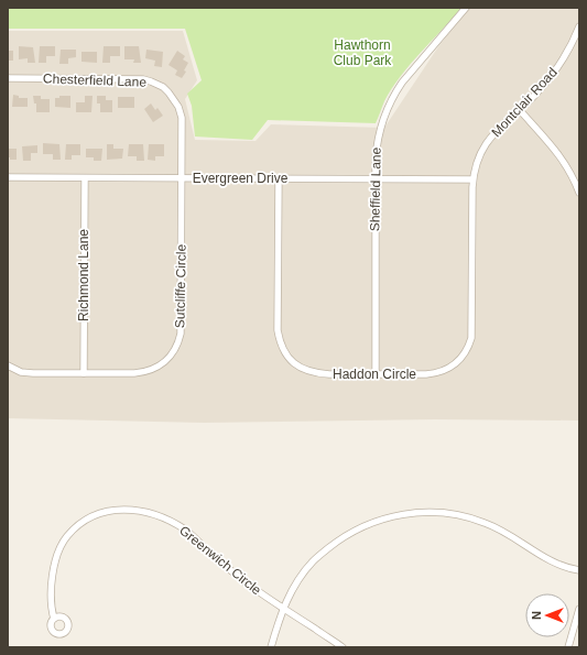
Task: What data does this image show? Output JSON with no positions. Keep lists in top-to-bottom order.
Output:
{
  "streets": {
    "street": [
      "Chesterfield Lane",
      "Montclair Road",
      "Evergreen Drive",
      "Sheffield Lane",
      "Richmond Lane",
      "Sutcliffe Circle",
      "Haddon Circle",
      "Greenwich Circle"
    ]
  },
  "crossings": [
    ["Chesterfield Lane", "Evergreen Drive"],
    ["Chesterfield Lane", "Sutcliffe Circle"],
    ["Montclair Road", "Evergreen Drive"],
    ["Montclair Road", "Haddon Circle"],
    ["Evergreen Drive", "Sheffield Lane"],
    ["Evergreen Drive", "Richmond Lane"],
    ["Evergreen Drive", "Sutcliffe Circle"],
    ["Evergreen Drive", "Haddon Circle"],
    ["Sheffield Lane", "Haddon Circle"],
    ["Richmond Lane", "Sutcliffe Circle"]
  ],
  "parks": ["Hawthorn Club Park"],
  "north": "left"
}
